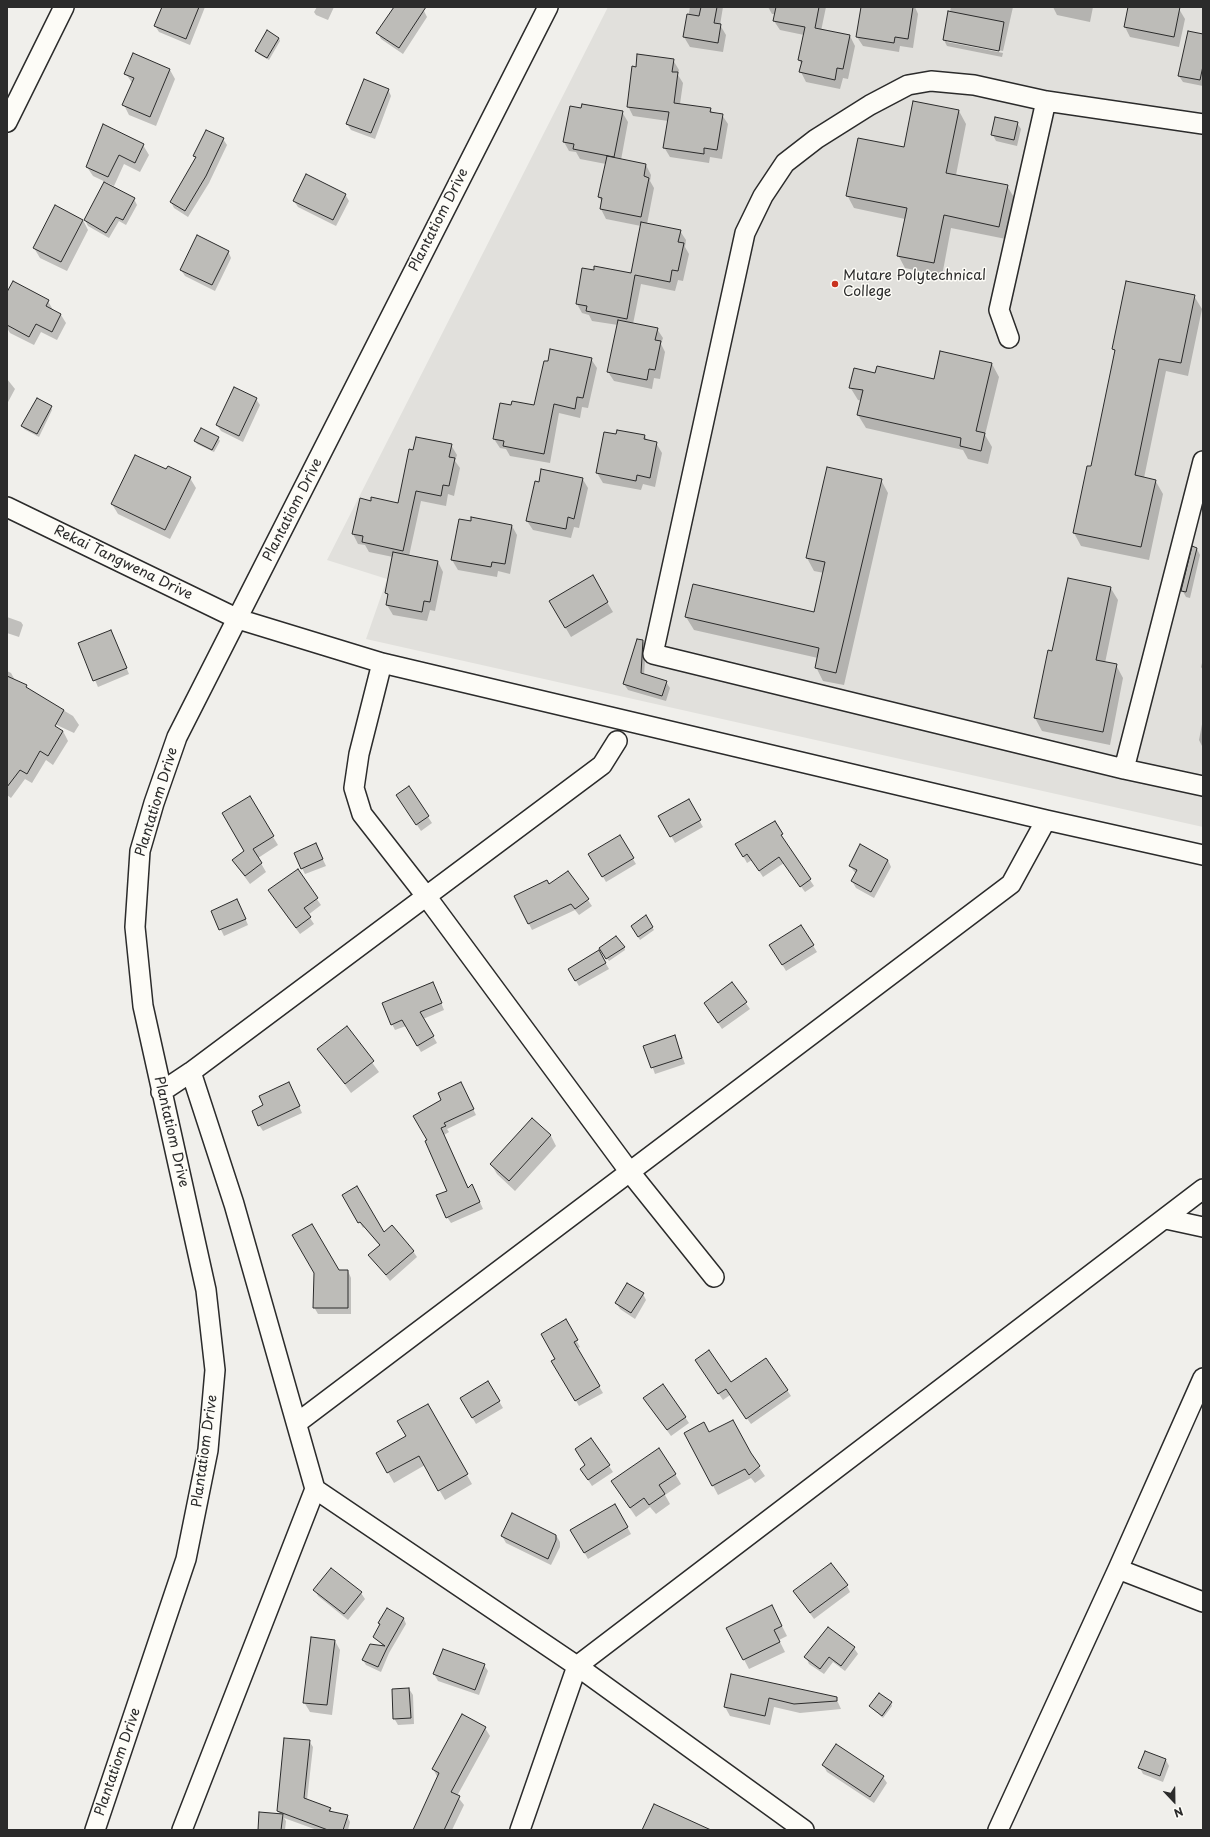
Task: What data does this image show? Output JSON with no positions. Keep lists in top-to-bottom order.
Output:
{
  "streets": {
    "street": ["Plantatiom Drive", "Rekai Tangwena Drive"]
  },
  "crossings": [
    ["Plantatiom Drive", "Rekai Tangwena Drive"]
  ],
  "places": ["Mutare Polytechnical College"],
  "north": "bottom"
}
